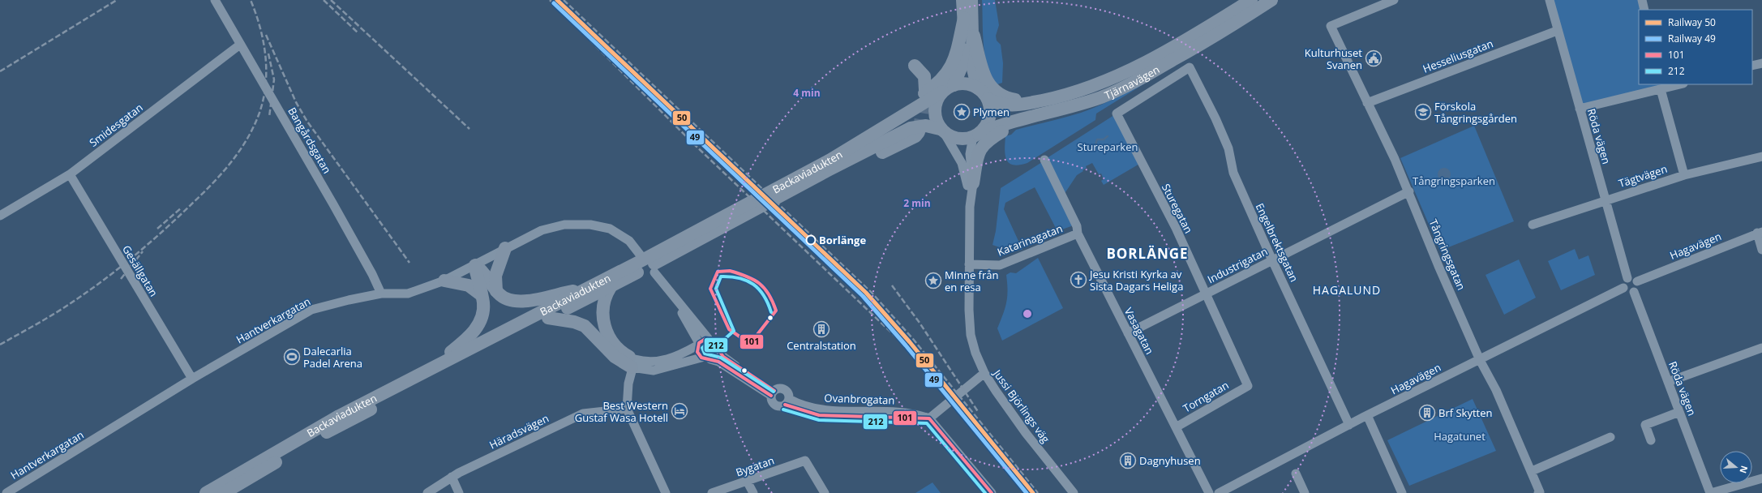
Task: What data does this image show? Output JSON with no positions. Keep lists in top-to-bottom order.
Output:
{
  "streets": {
    "highway": ["Tjärnavägen", "Backaviadukten"],
    "street": [
      "Hesseliusgatan",
      "Smidesgatan",
      "Röda vägen",
      "Bangårdsgatan",
      "Tägtvägen",
      "Sturegatan",
      "Katarinagatan",
      "Engelbrektsgatan",
      "Hagavägen",
      "Tångringsgatan",
      "Industrigatan",
      "Gesällgatan",
      "Hantverkargatan",
      "Vasagatan",
      "Torngatan",
      "Ovanbrogatan",
      "Jussi Björlings väg",
      "Häradsvägen",
      "Bygatan"
    ]
  },
  "crossings": [
    ["Hesseliusgatan", "Röda vägen"],
    ["Hesseliusgatan", "Tångringsgatan"],
    ["Tjärnavägen", "Backaviadukten"],
    ["Tjärnavägen", "Sturegatan"],
    ["Tjärnavägen", "Engelbrektsgatan"],
    ["Tjärnavägen", "Jussi Björlings väg"],
    ["Smidesgatan", "Bangårdsgatan"],
    ["Smidesgatan", "Gesällgatan"],
    ["Röda vägen", "Tägtvägen"],
    ["Röda vägen", "Hagavägen"],
    ["Bangårdsgatan", "Hantverkargatan"],
    ["Backaviadukten", "Jussi Björlings väg"],
    ["Sturegatan", "Industrigatan"],
    ["Sturegatan", "Torngatan"],
    ["Katarinagatan", "Vasagatan"],
    ["Katarinagatan", "Jussi Björlings väg"],
    ["Engelbrektsgatan", "Hagavägen"],
    ["Engelbrektsgatan", "Industrigatan"],
    ["Hagavägen", "Tångringsgatan"],
    ["Tångringsgatan", "Industrigatan"],
    ["Industrigatan", "Vasagatan"],
    ["Gesällgatan", "Hantverkargatan"],
    ["Vasagatan", "Torngatan"]
  ],
  "districts": ["BORLÄNGE", "HAGALUND"],
  "parks": ["Stureparken", "Tångringsparken", "Hagatunet"],
  "places": {
    "public building": ["Kulturhuset Svanen"],
    "place": ["Plymen", "Minne från en resa"],
    "school or university": ["Förskola Tångringsgården"],
    "other": ["Borlänge"],
    "church": ["Jesu Kristi Kyrka av Sista Dagars Heliga"],
    "building": ["Centralstation", "Brf Skytten", "Dagnyhusen"],
    "sports": ["Dalecarlia Padel Arena"],
    "hotel": ["Best Western Gustaf Wasa Hotell"]
  },
  "lines": [
    "rail line 50",
    "rail line 49",
    "transit line 101",
    "transit line 212"
  ],
  "legend": [
    "Railway 50",
    "Railway 49",
    "101",
    "212"
  ],
  "north": "right",
  "rings": ["4 min", "2 min"]
}
